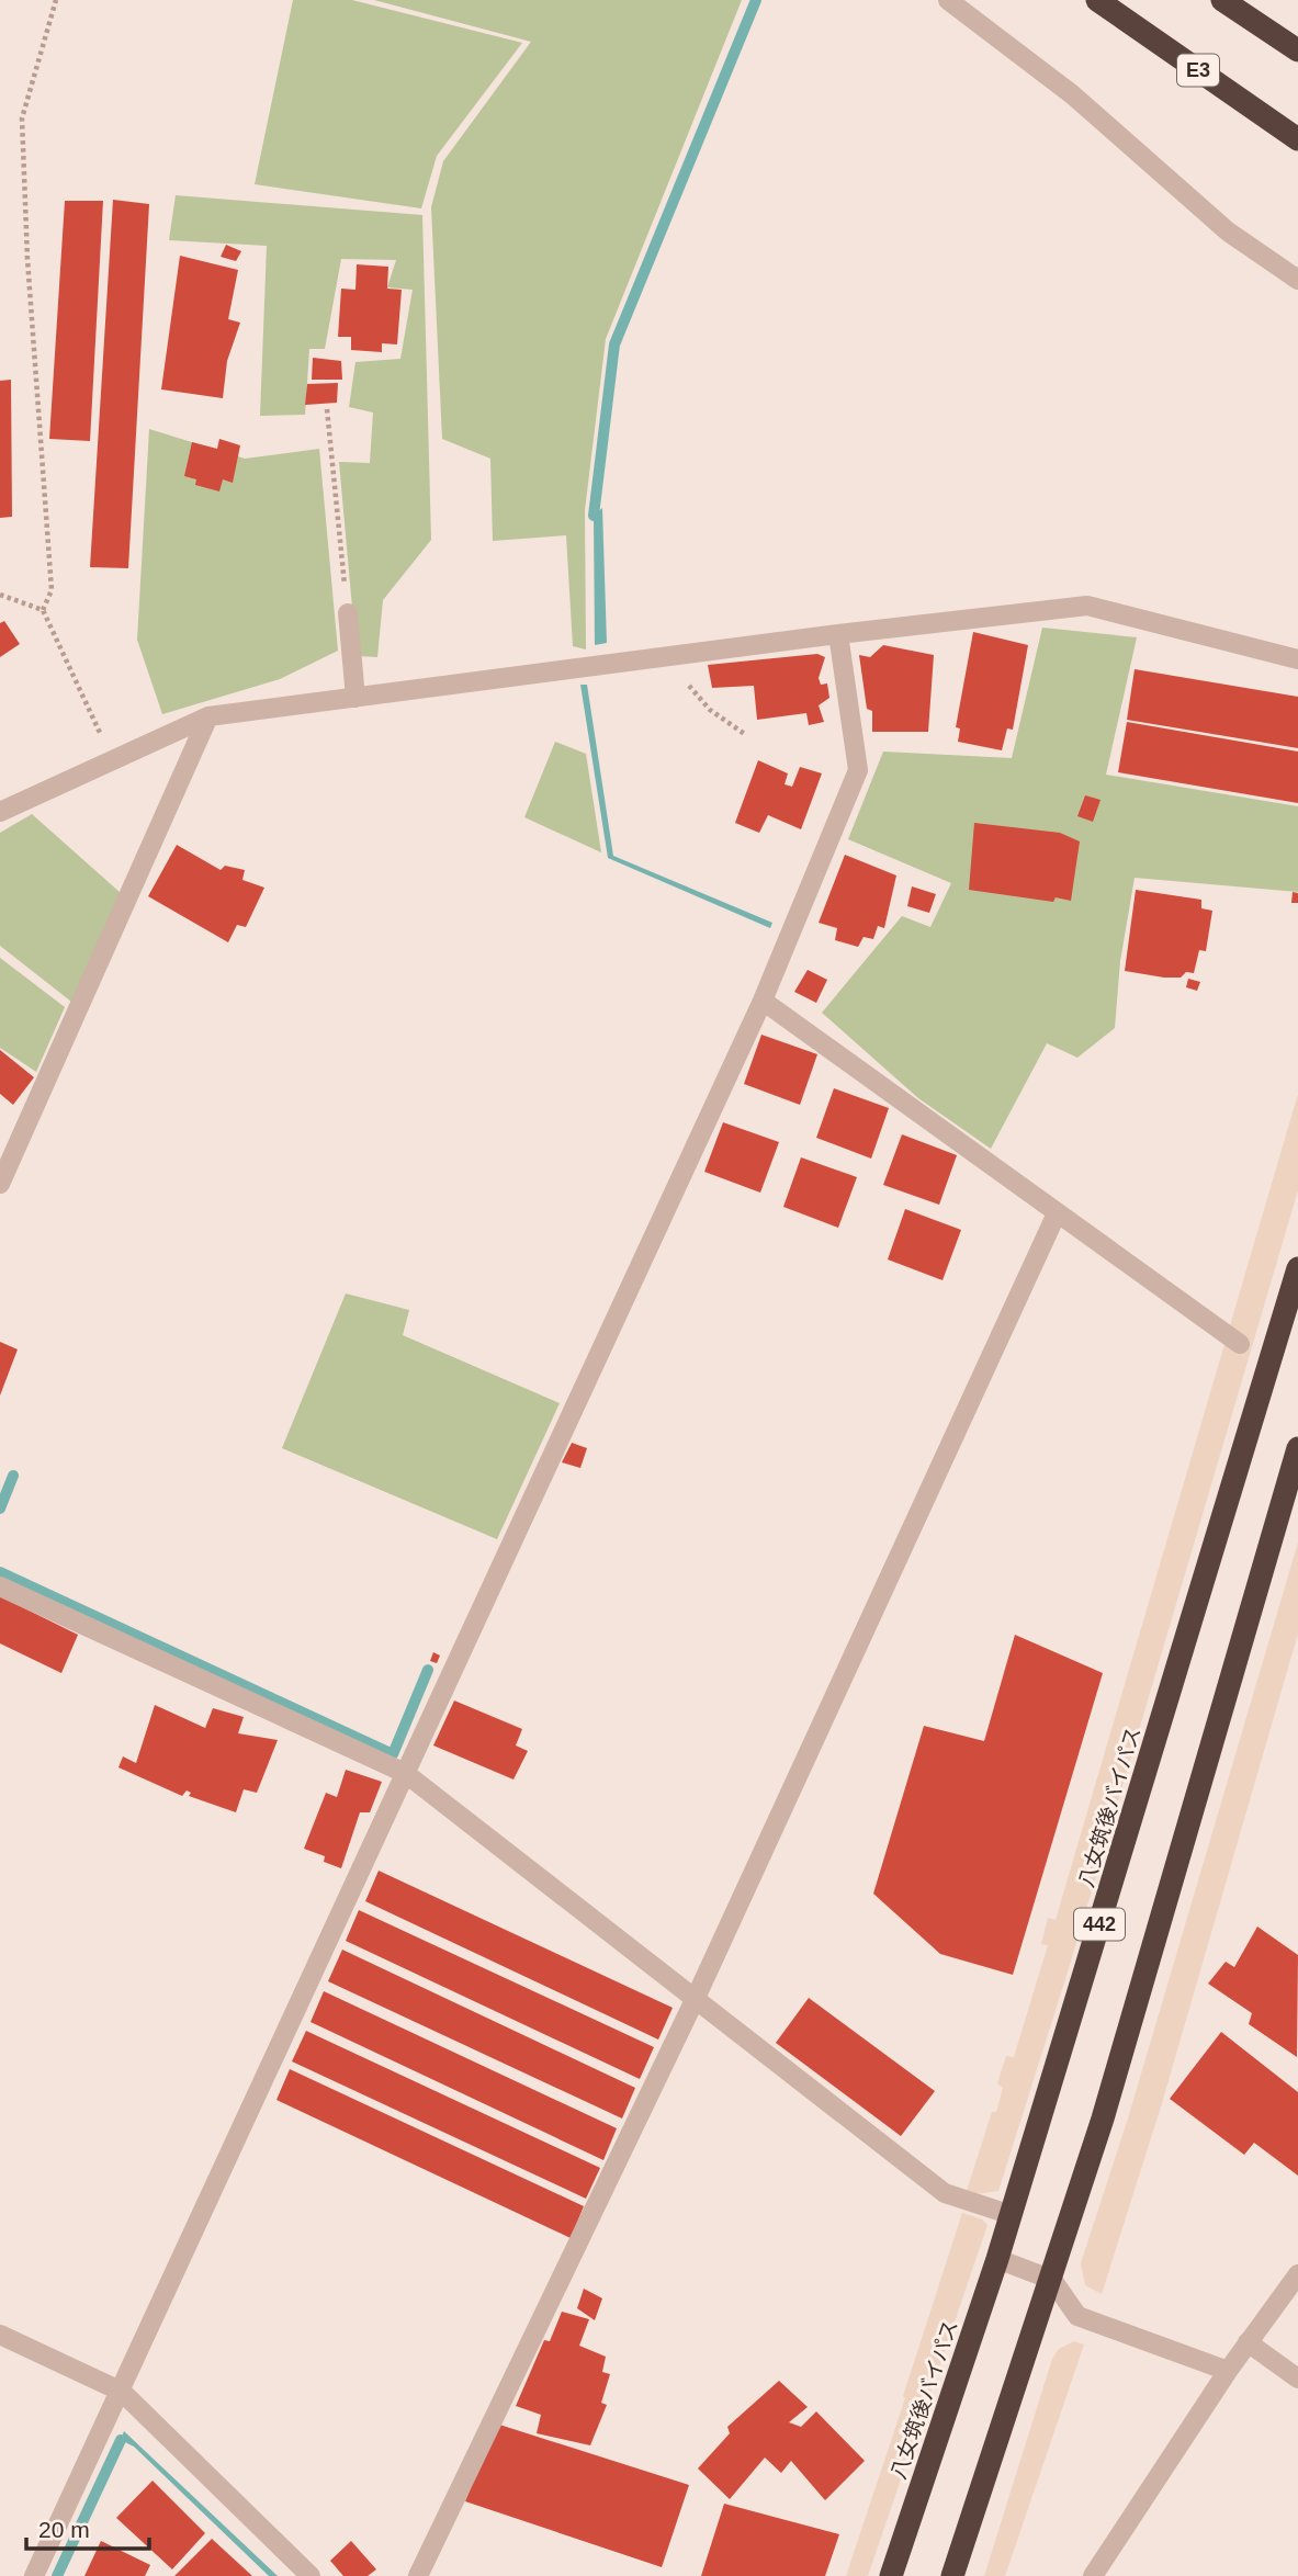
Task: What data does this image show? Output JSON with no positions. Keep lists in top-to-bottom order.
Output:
{
  "streets": {
    "highway": ["E3", "八女筑後バイパス", "442"]
  },
  "scale_bar": "20 m"
}
